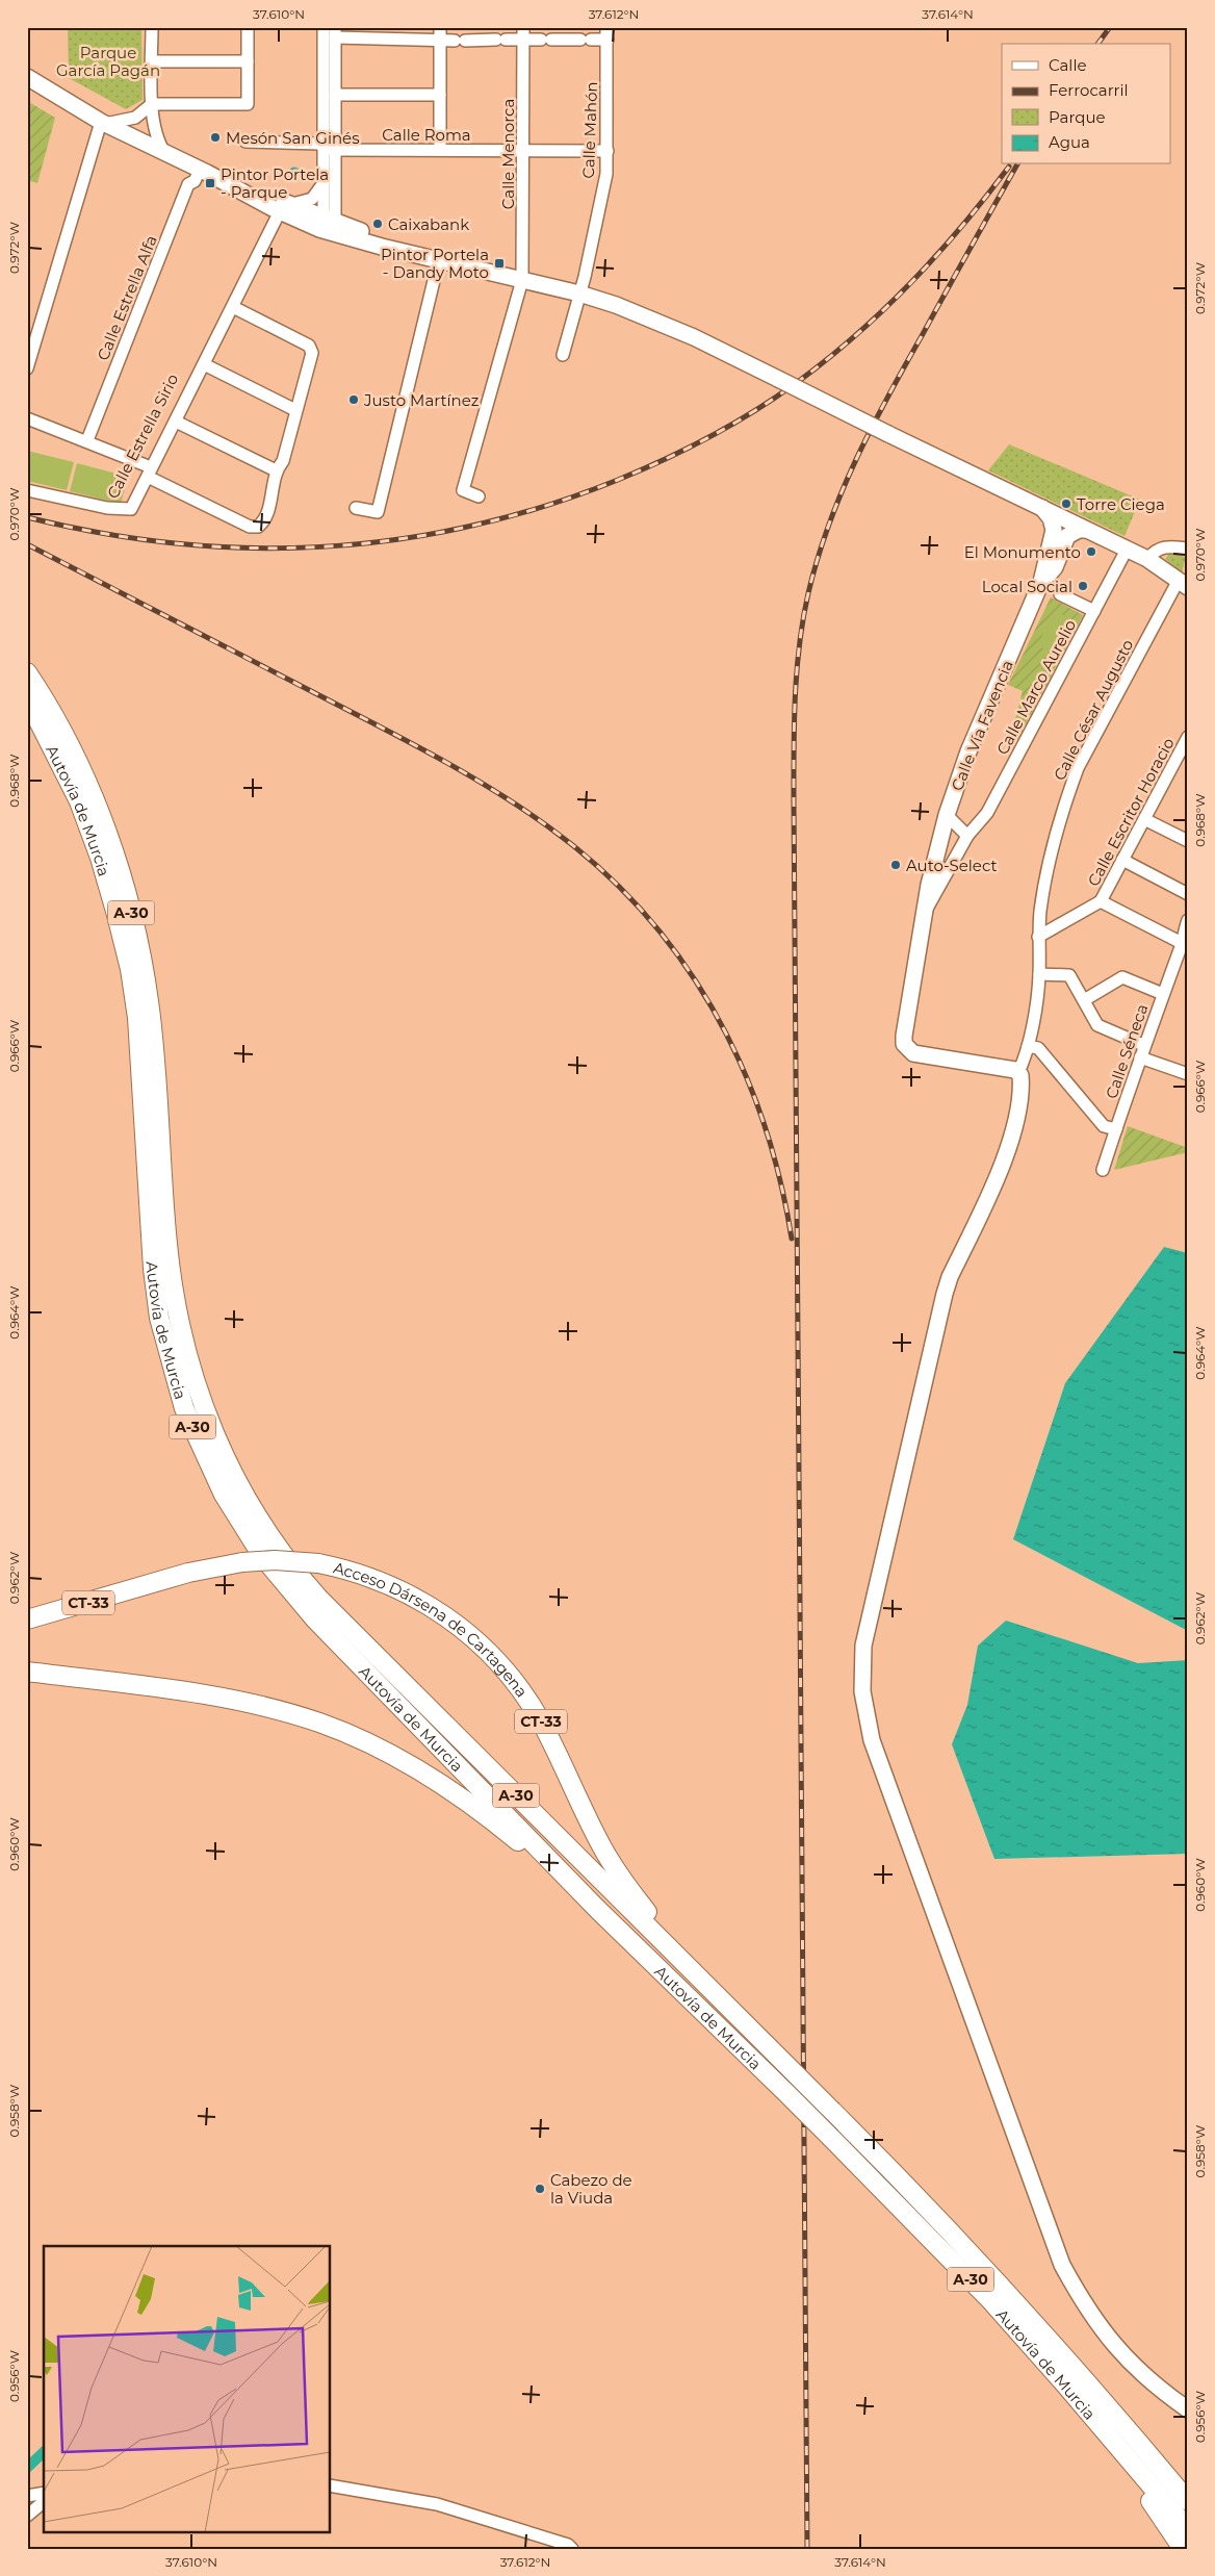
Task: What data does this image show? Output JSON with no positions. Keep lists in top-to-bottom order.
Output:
{
  "streets": {
    "highway": [
      "Autovía de Murcia",
      "A-30",
      "CT-33",
      "Acceso Dársena de Cartagena"
    ],
    "main road": ["Calle Vía Favencia"],
    "street": [
      "Calle Mahón",
      "Calle Roma",
      "Calle Menorca",
      "Calle Estrella Alfa",
      "Calle Estrella Sirio",
      "Calle Marco Aurelio",
      "Calle César Augusto",
      "Calle Escritor Horacio",
      "Calle Séneca"
    ]
  },
  "crossings": [
    ["Calle Mahón", "Calle Roma"],
    ["Calle Roma", "Calle Menorca"],
    ["Calle Marco Aurelio", "Calle Vía Favencia"],
    ["Calle César Augusto", "Calle Vía Favencia"],
    ["Autovía de Murcia", "Acceso Dársena de Cartagena"]
  ],
  "parks": ["Parque García Pagán"],
  "places": {
    "other": [
      "Mesón San Ginés",
      "Caixabank",
      "Justo Martínez",
      "Torre Ciega",
      "El Monumento",
      "Local Social",
      "Auto-Select",
      "Cabezo de la Viuda"
    ],
    "transit": ["Pintor Portela - Parque", "Pintor Portela - Dandy Moto"]
  },
  "legend": [
    "Calle",
    "Ferrocarril",
    "Parque",
    "Agua"
  ],
  "coordinates": [
    "37.610°N",
    "37.612°N",
    "37.614°N",
    "0.972°W",
    "0.970°W",
    "0.968°W",
    "0.966°W",
    "0.964°W",
    "0.962°W",
    "0.960°W",
    "0.958°W",
    "0.956°W"
  ]
}
